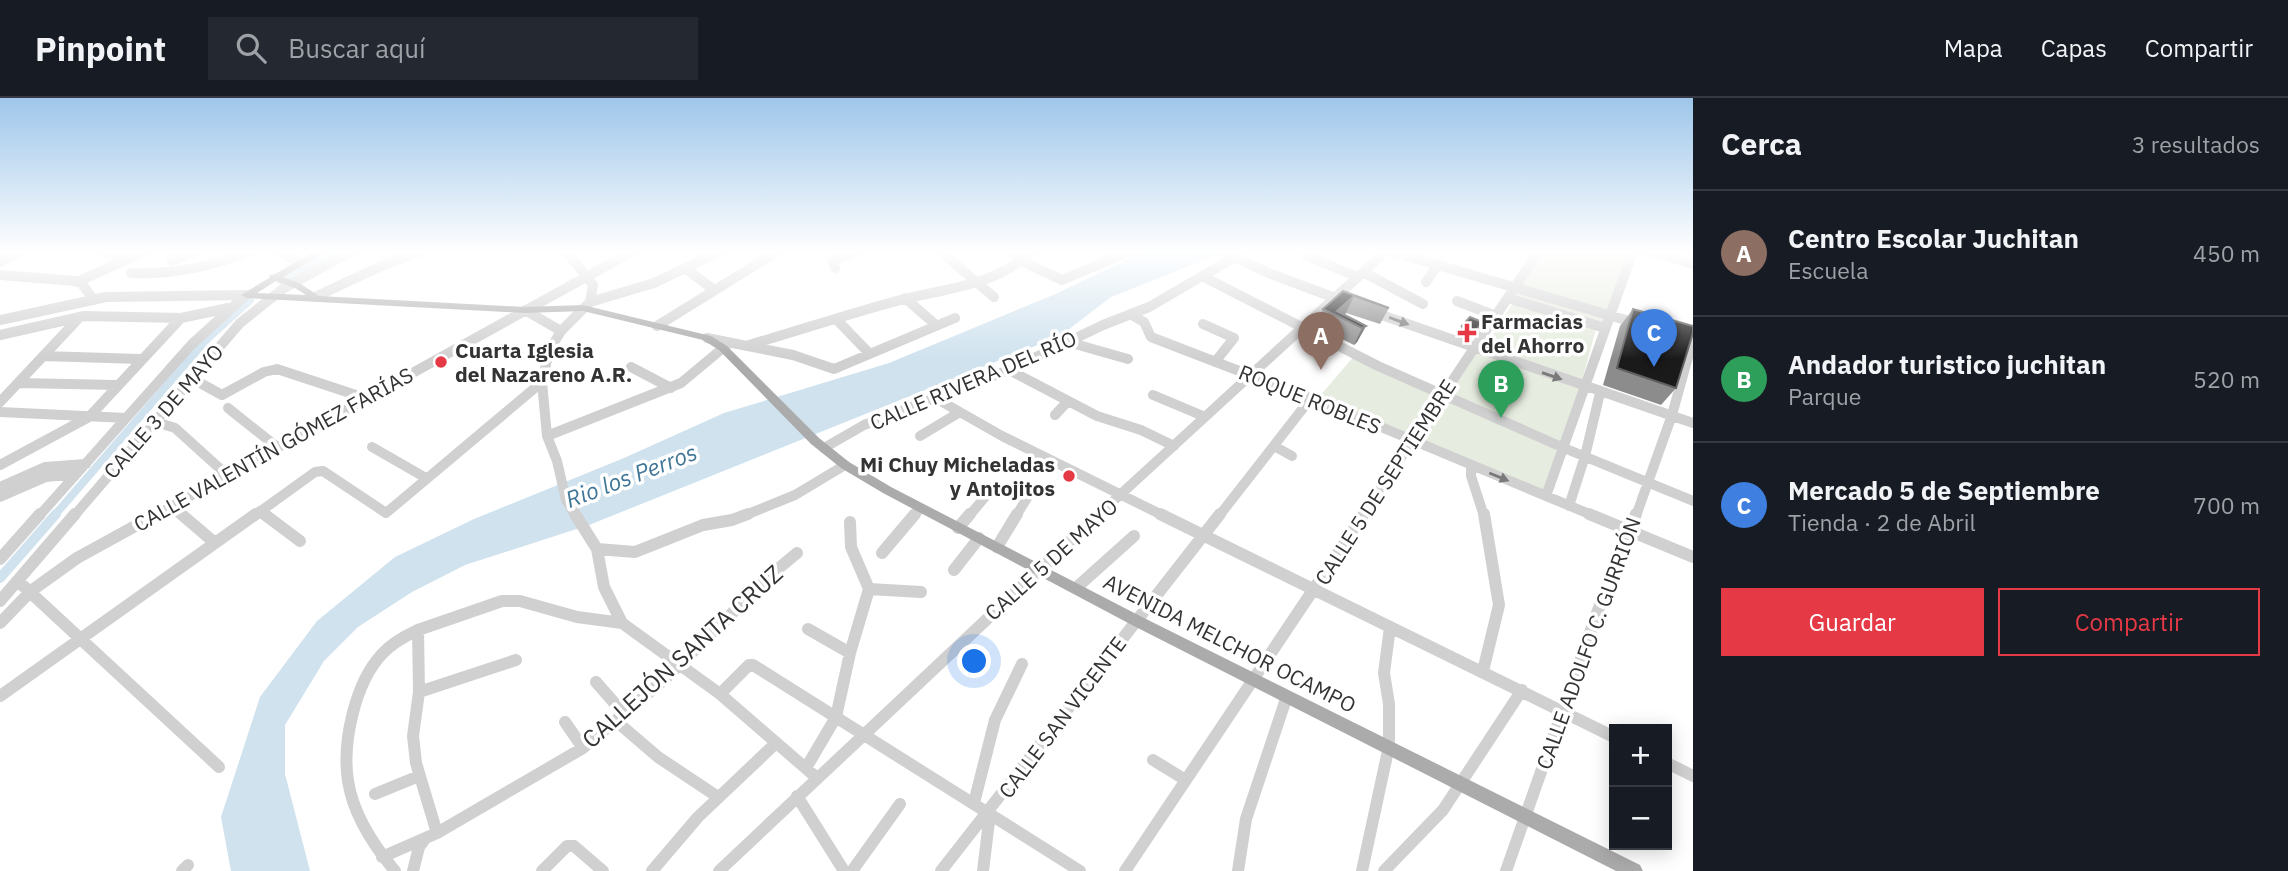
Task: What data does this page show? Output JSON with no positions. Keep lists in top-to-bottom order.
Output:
{
  "streets": {
    "main road": ["AVENIDA MELCHOR OCAMPO"],
    "street": [
      "CALLE RIVERA DEL RÍO",
      "ROQUE ROBLES",
      "CALLE 3 DE MAYO",
      "CALLE VALENTÍN GÓMEZ FARÍAS",
      "CALLE 5 DE SEPTIEMBRE",
      "CALLE 5 DE MAYO",
      "CALLE ADOLFO C. GURRIÓN",
      "CALLEJÓN SANTA CRUZ",
      "CALLE SAN VICENTE"
    ]
  },
  "crossings": [
    ["CALLE RIVERA DEL RÍO", "ROQUE ROBLES"],
    ["CALLE RIVERA DEL RÍO", "AVENIDA MELCHOR OCAMPO"],
    ["ROQUE ROBLES", "CALLE 5 DE SEPTIEMBRE"],
    ["ROQUE ROBLES", "CALLE 5 DE MAYO"],
    ["ROQUE ROBLES", "CALLE ADOLFO C. GURRIÓN"],
    ["ROQUE ROBLES", "CALLE SAN VICENTE"],
    ["CALLE 3 DE MAYO", "AVENIDA MELCHOR OCAMPO"],
    ["CALLE VALENTÍN GÓMEZ FARÍAS", "AVENIDA MELCHOR OCAMPO"],
    ["CALLE 5 DE SEPTIEMBRE", "AVENIDA MELCHOR OCAMPO"],
    ["CALLE 5 DE MAYO", "AVENIDA MELCHOR OCAMPO"],
    ["AVENIDA MELCHOR OCAMPO", "CALLE ADOLFO C. GURRIÓN"],
    ["AVENIDA MELCHOR OCAMPO", "CALLE SAN VICENTE"]
  ],
  "water": ["Rio los Perros"],
  "places": {
    "health": ["Farmacias del Ahorro"],
    "other": ["Cuarta Iglesia del Nazareno A.R.", "Mi Chuy Micheladas y Antojitos"]
  },
  "page": {
    "header": "Pinpoint",
    "search": "Buscar aquí",
    "nav": ["Mapa", "Capas", "Compartir"],
    "heading": ["Cerca", "3 resultados"],
    "list": [
      {
        "mark": "A",
        "name": "Centro Escolar Juchitan",
        "note": "Escuela",
        "value": "450 m"
      },
      {
        "mark": "B",
        "name": "Andador turistico juchitan",
        "note": "Parque",
        "value": "520 m"
      },
      {
        "mark": "C",
        "name": "Mercado 5 de Septiembre",
        "note": "Tienda · 2 de Abril",
        "value": "700 m"
      }
    ],
    "pins": ["C", "A", "B"],
    "buttons": ["Guardar", "Compartir"],
    "map_buttons": ["+", "−"]
  }
}
